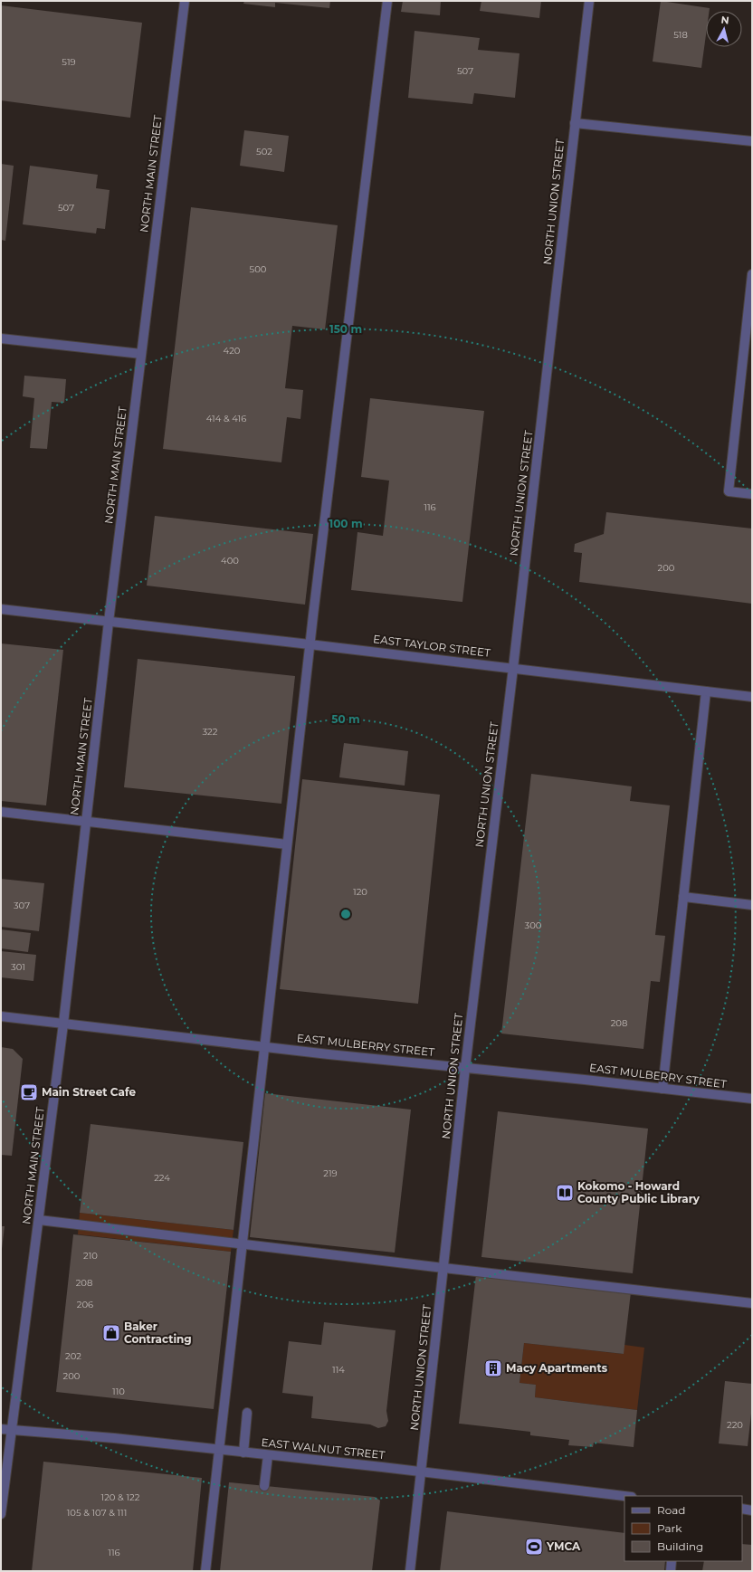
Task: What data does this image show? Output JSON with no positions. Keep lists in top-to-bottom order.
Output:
{
  "streets": {
    "street": [
      "NORTH MAIN STREET",
      "NORTH UNION STREET",
      "EAST TAYLOR STREET",
      "EAST MULBERRY STREET",
      "EAST WALNUT STREET"
    ]
  },
  "crossings": [
    ["NORTH MAIN STREET", "EAST TAYLOR STREET"],
    ["NORTH MAIN STREET", "EAST MULBERRY STREET"],
    ["NORTH MAIN STREET", "EAST WALNUT STREET"],
    ["NORTH UNION STREET", "EAST TAYLOR STREET"],
    ["NORTH UNION STREET", "EAST MULBERRY STREET"],
    ["NORTH UNION STREET", "EAST WALNUT STREET"]
  ],
  "places": {
    "cafe": ["Main Street Cafe"],
    "library": ["Kokomo - Howard County Public Library"],
    "shop": ["Baker Contracting"],
    "building": ["Macy Apartments"],
    "sports": ["YMCA"]
  },
  "house_numbers": [
    "518",
    "519",
    "507",
    "502",
    "507",
    "500",
    "420",
    "414 & 416",
    "116",
    "400",
    "200",
    "322",
    "120",
    "307",
    "300",
    "301",
    "208",
    "219",
    "224",
    "210",
    "208",
    "206",
    "202",
    "114",
    "200",
    "110",
    "220",
    "120 & 122",
    "105 & 107 & 111",
    "116"
  ],
  "legend": ["Road", "Park", "Building"],
  "north": "top",
  "rings": ["150 m", "100 m", "50 m"]
}
